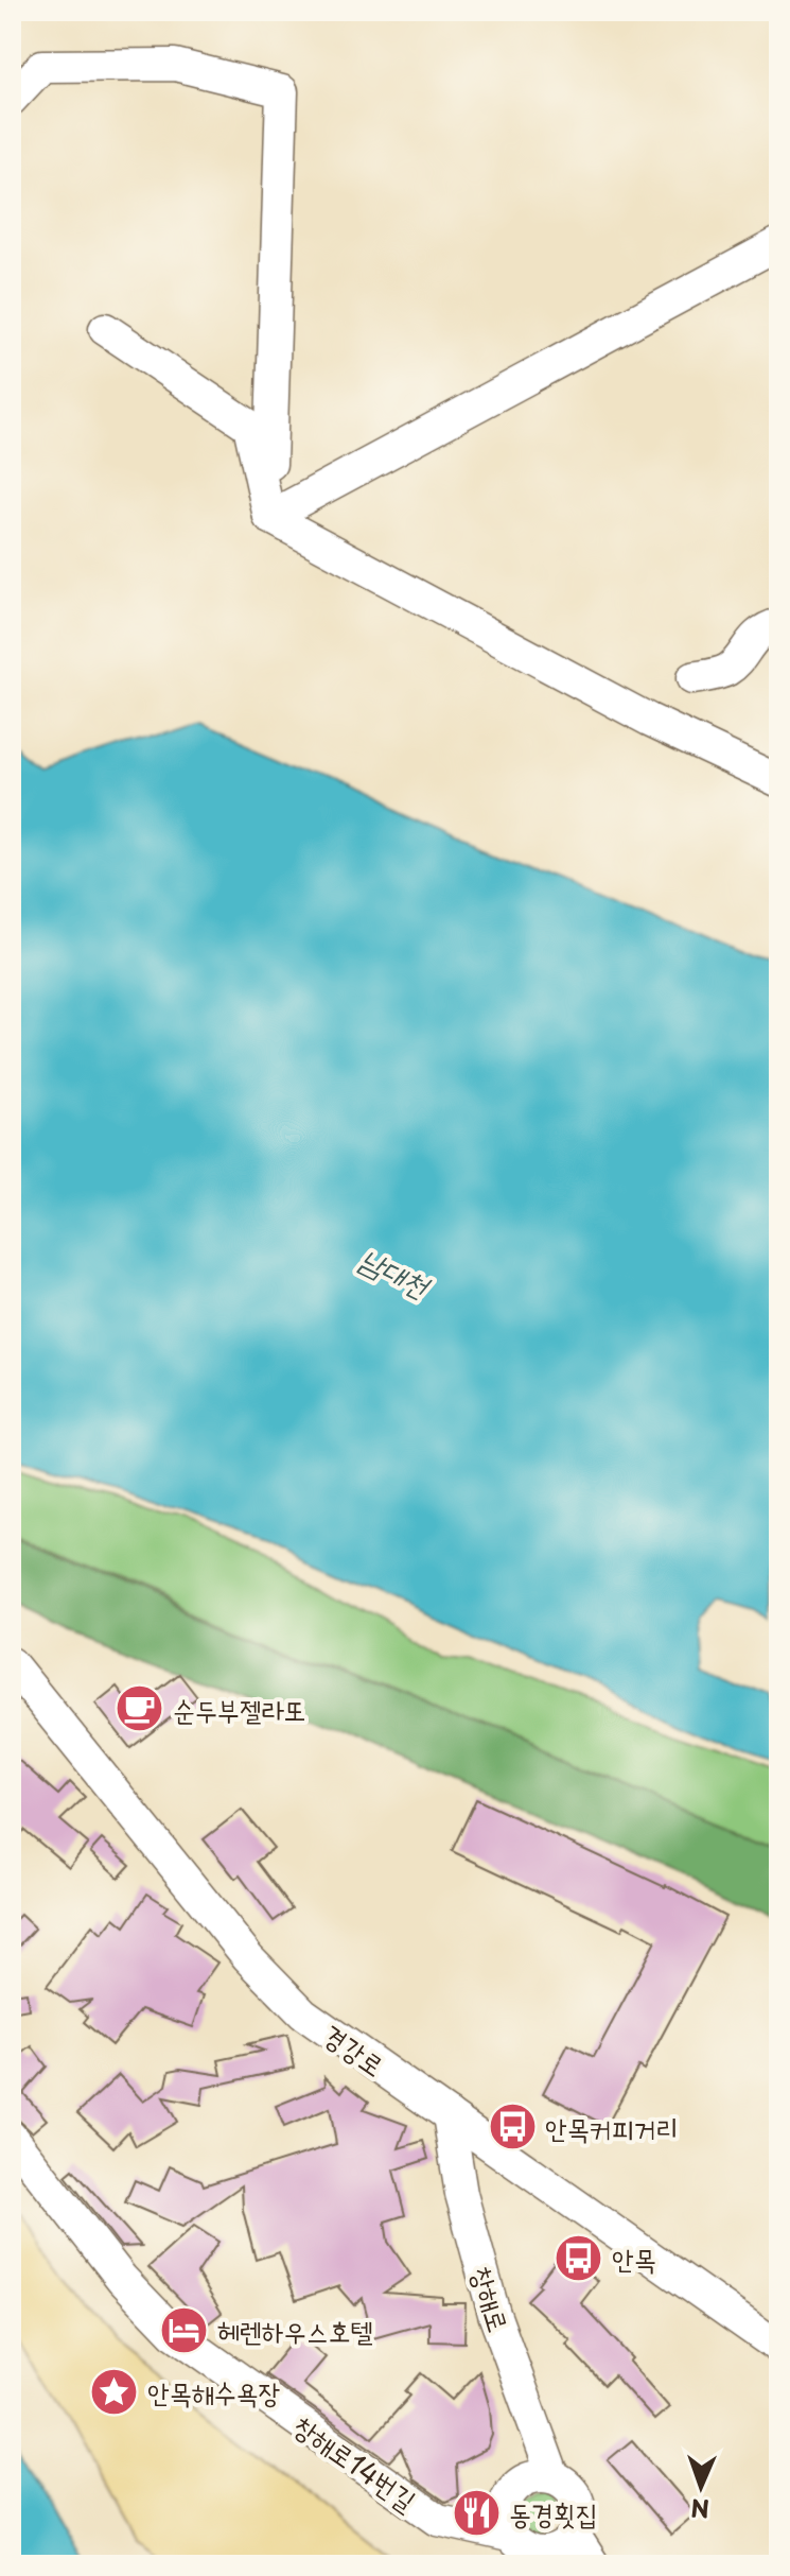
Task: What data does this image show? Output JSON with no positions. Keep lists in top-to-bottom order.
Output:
{
  "streets": {
    "street": ["경강로", "창해로", "창해로14번길"]
  },
  "crossings": [
    ["경강로", "창해로"],
    ["창해로", "창해로14번길"]
  ],
  "water": ["남대천"],
  "places": {
    "cafe": ["순두부젤라또"],
    "bus stop": ["안목커피거리", "안목"],
    "hotel": ["헤렌하우스호텔"],
    "place": ["안목해수욕장"],
    "restaurant": ["동경횟집"]
  },
  "north": "bottom"
}
